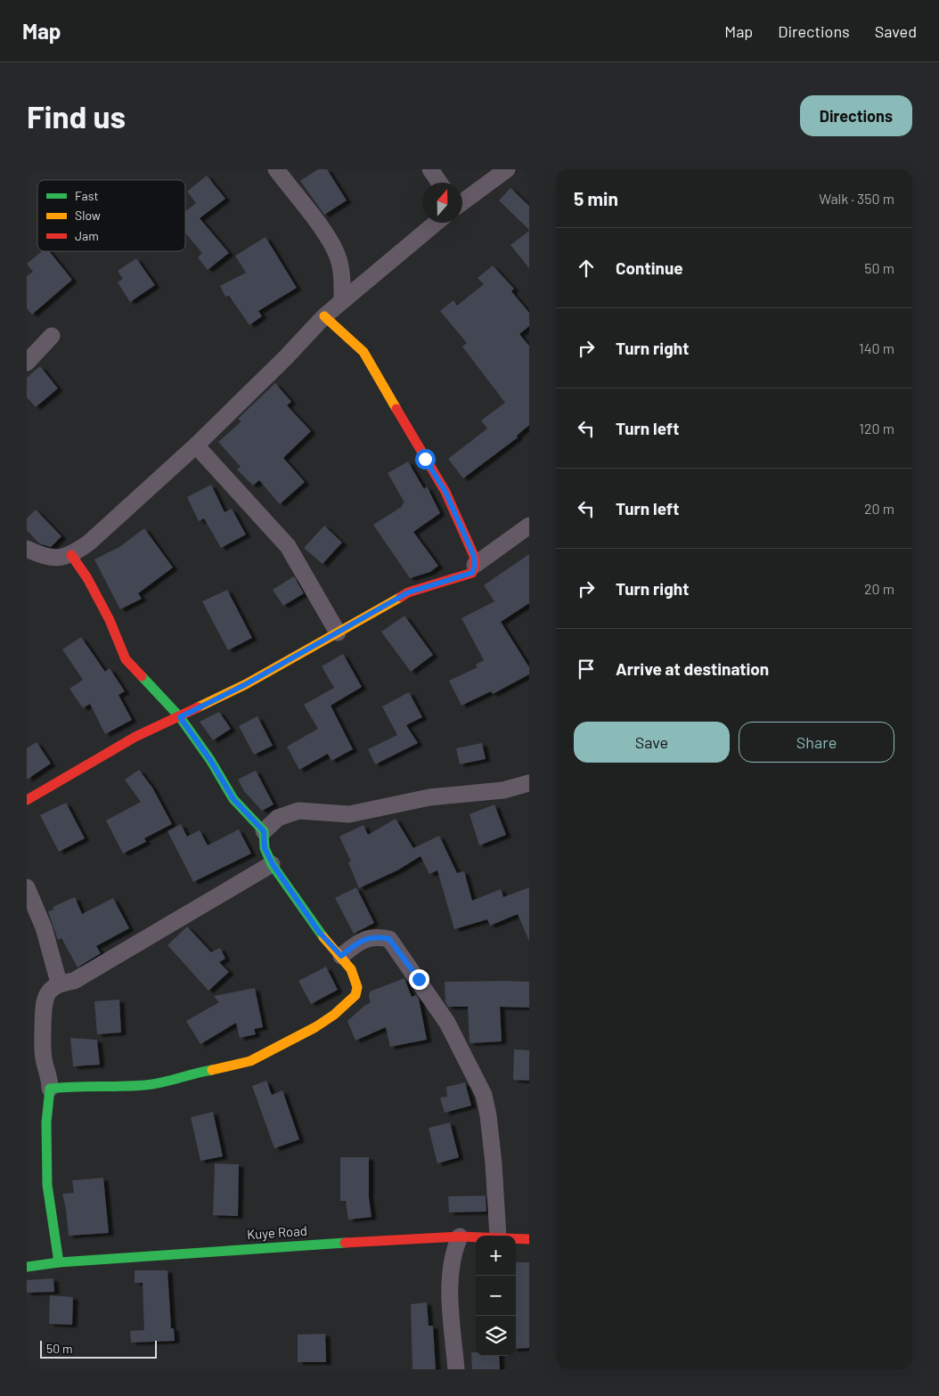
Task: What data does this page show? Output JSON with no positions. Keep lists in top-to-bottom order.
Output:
{
  "streets": {
    "street": ["Kuye Road"]
  },
  "legend": ["Fast", "Slow", "Jam"],
  "scale_bar": "50 m",
  "north": "top",
  "page": {
    "header": "Map",
    "nav": ["Map", "Directions", "Saved"],
    "buttons": [
      "Directions",
      ["Save", "Share"]
    ],
    "title": "Find us",
    "heading": ["5 min", "Walk · 350 m"],
    "list": [
      ["Continue", "50 m"],
      ["Turn right", "140 m"],
      ["Turn left", "120 m"],
      ["Turn left", "20 m"],
      ["Turn right", "20 m"],
      "Arrive at destination"
    ],
    "map_buttons": ["+", "−"],
    "scale": "50 m"
  }
}
